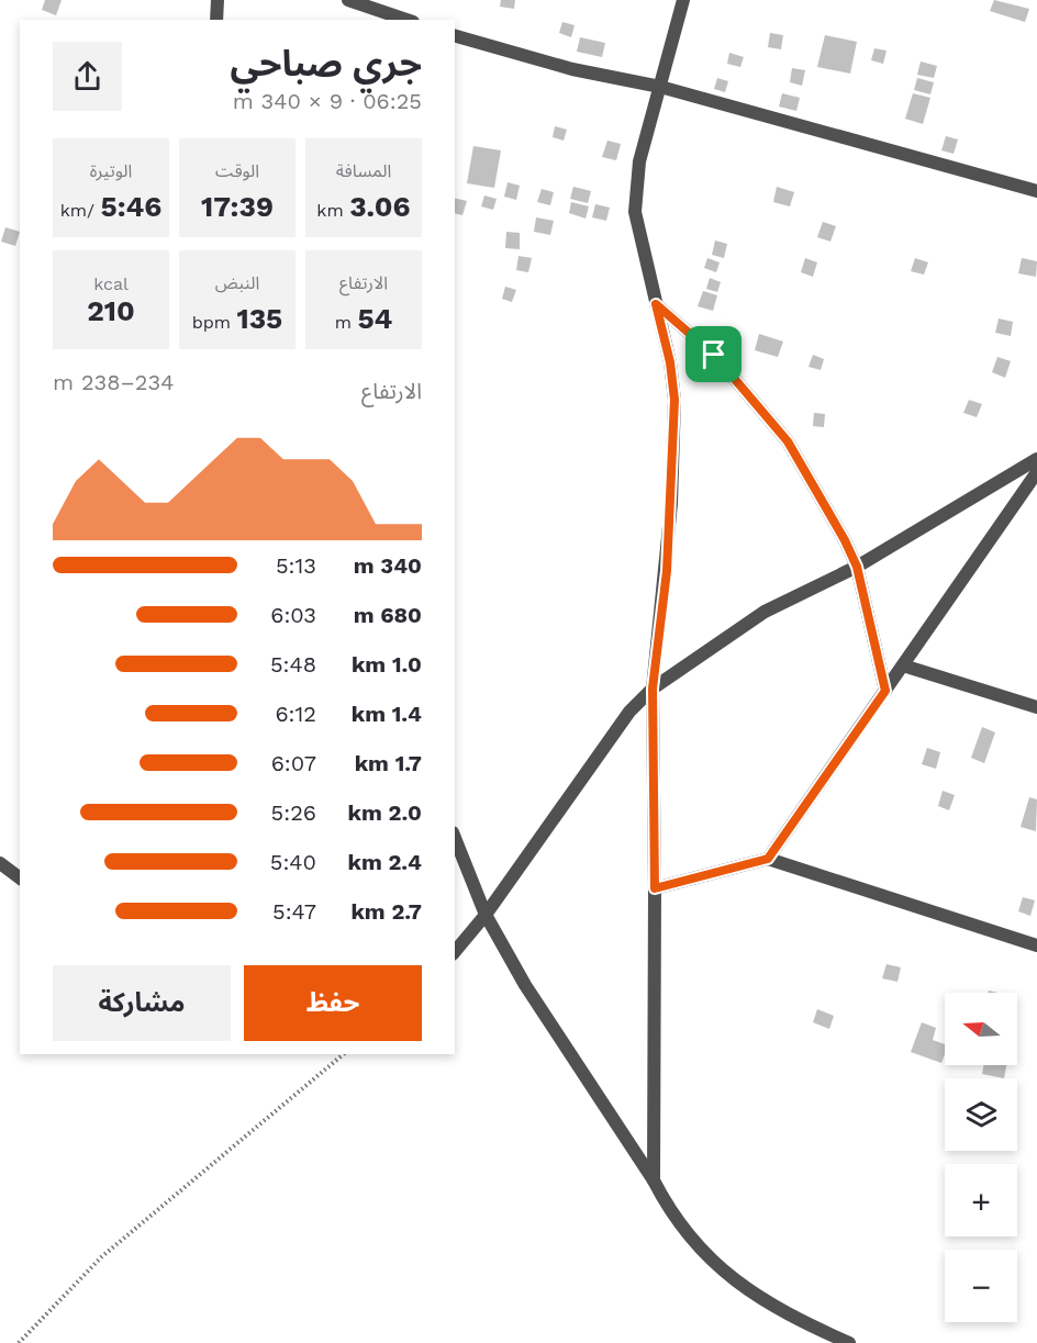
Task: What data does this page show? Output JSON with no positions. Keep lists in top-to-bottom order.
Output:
{
  "north": "left",
  "page": {
    "heading": ["جري صباحي", "06:25 · 9 × 340 m"],
    "stats": [
      ["المسافة", "3.06 km"],
      ["الوقت", "17:39"],
      ["الوتيرة", "5:46 /km"],
      ["الارتفاع", "54 m"],
      ["النبض", "135 bpm"],
      ["kcal", "210"]
    ],
    "chart": ["الارتفاع", "234–238 m"],
    "list": [
      {
        "name": "340 m",
        "note": "5:13"
      },
      {
        "name": "680 m",
        "note": "6:03"
      },
      {
        "name": "1.0 km",
        "note": "5:48"
      },
      {
        "name": "1.4 km",
        "note": "6:12"
      },
      {
        "name": "1.7 km",
        "note": "6:07"
      },
      {
        "name": "2.0 km",
        "note": "5:26"
      },
      {
        "name": "2.4 km",
        "note": "5:40"
      },
      {
        "name": "2.7 km",
        "note": "5:47"
      }
    ],
    "buttons": ["حفظ", "مشاركة"],
    "map_buttons": ["+", "−"]
  }
}
